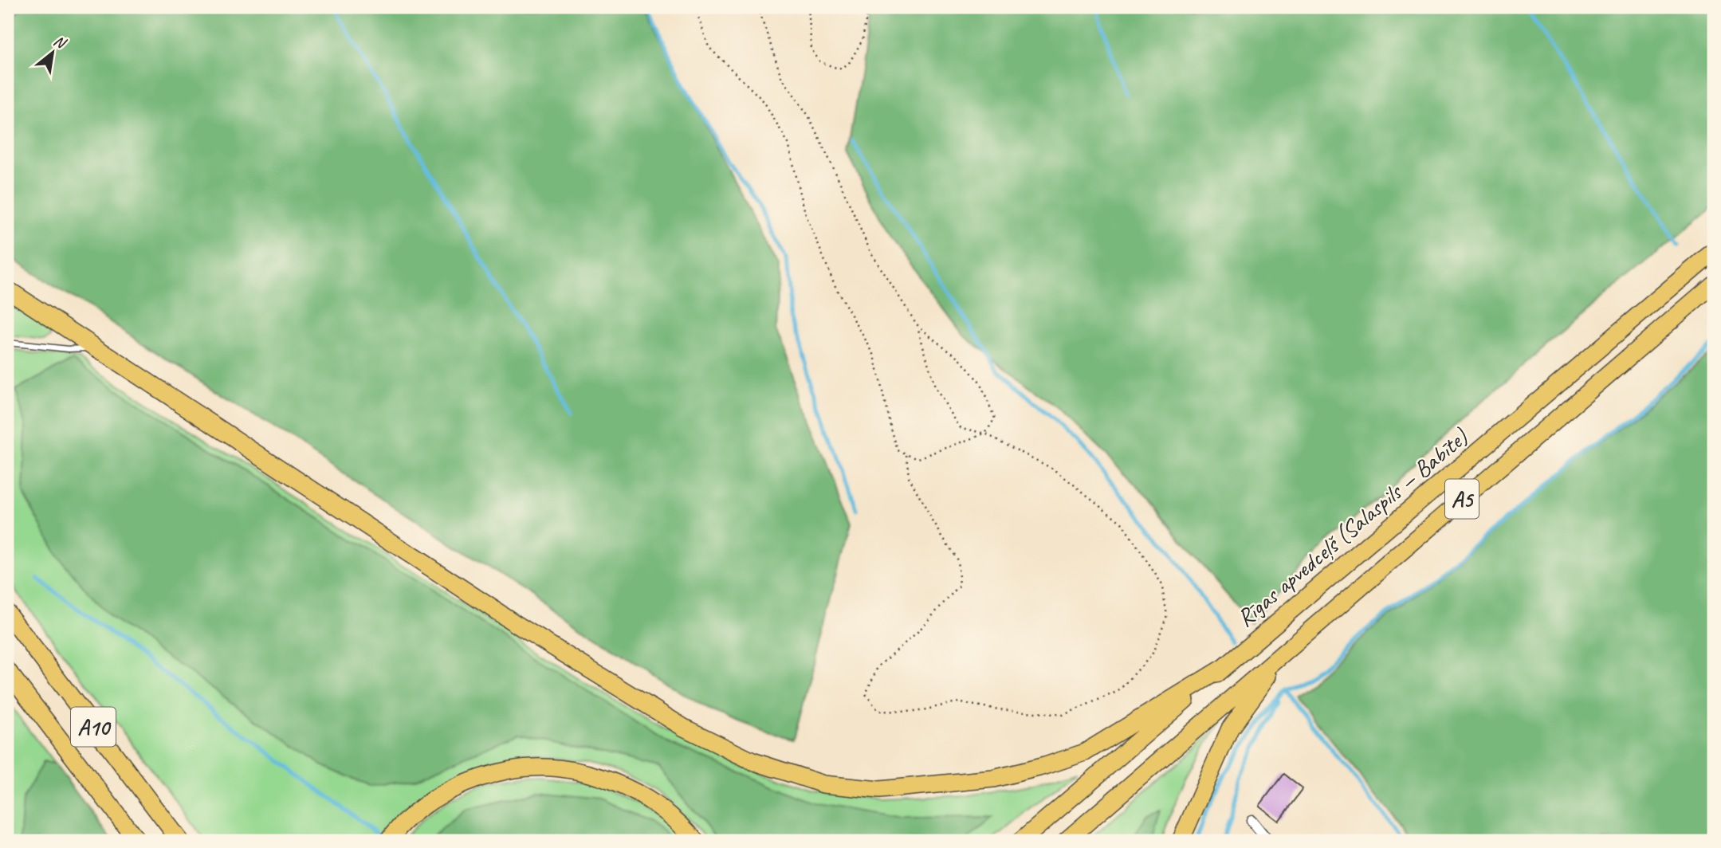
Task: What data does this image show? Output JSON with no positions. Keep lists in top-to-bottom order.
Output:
{
  "streets": {
    "highway": ["A5", "Rīgas apvedceļš (Salaspils — Babīte)", "A10"]
  },
  "north": "top right"
}
